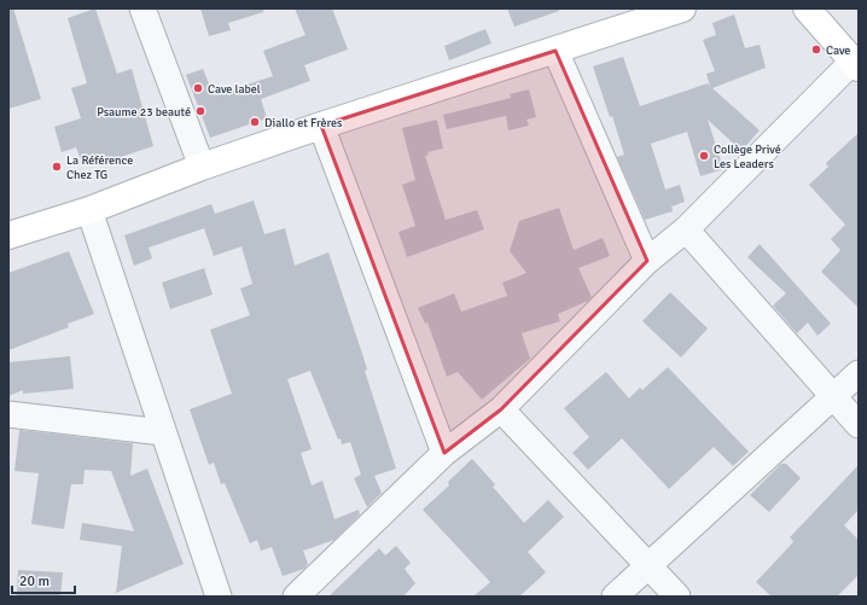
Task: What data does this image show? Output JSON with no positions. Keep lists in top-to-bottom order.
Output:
{
  "places": [
    "Cave",
    "Cave label",
    "Psaume 23 beauté",
    "Diallo et Frères",
    "Collège Privé Les Leaders",
    "La Référence Chez TG"
  ],
  "scale_bar": "20 m"
}
